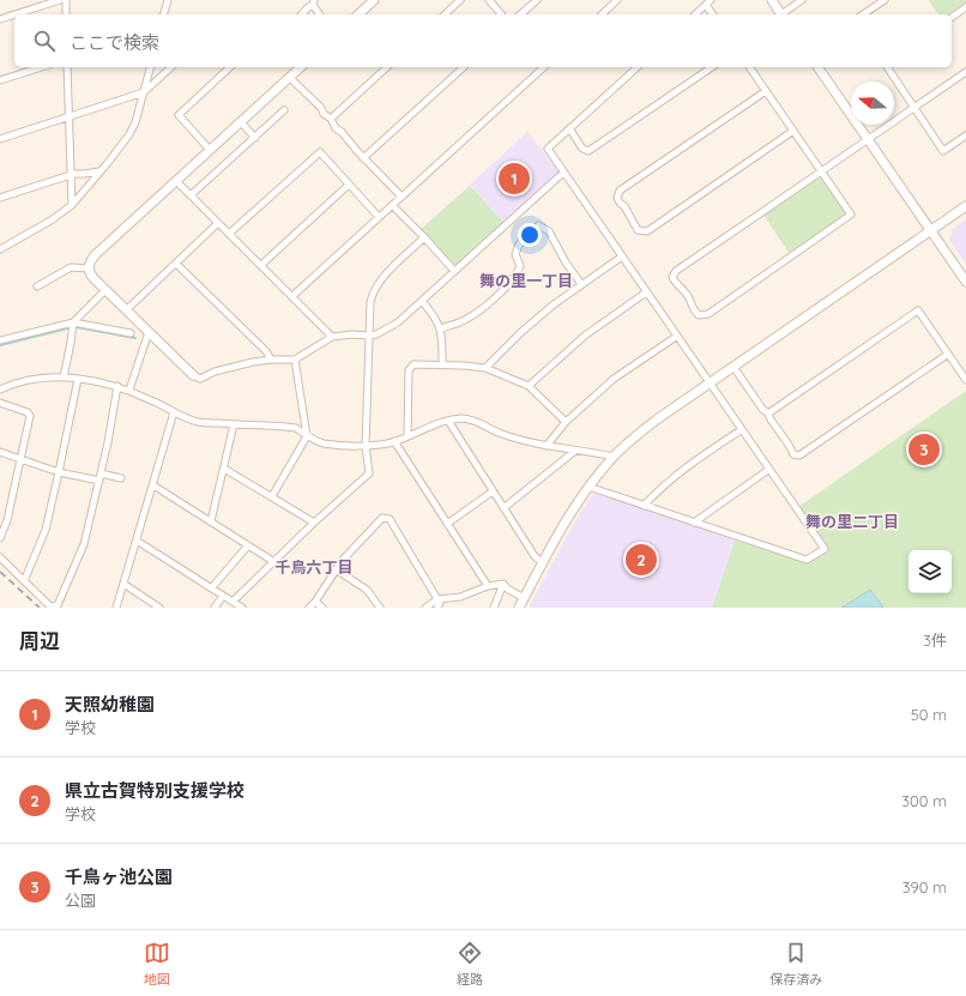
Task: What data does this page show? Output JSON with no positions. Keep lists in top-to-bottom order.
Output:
{
  "districts": ["舞の里一丁目", "舞の里二丁目", "千鳥六丁目"],
  "north": "left",
  "page": {
    "search": "ここで検索",
    "pins": ["1", "3", "2"],
    "heading": ["周辺", "3件"],
    "list": [
      {
        "mark": "1",
        "name": "天照幼稚園",
        "note": "学校",
        "value": "50 m"
      },
      {
        "mark": "2",
        "name": "県立古賀特別支援学校",
        "note": "学校",
        "value": "300 m"
      },
      {
        "mark": "3",
        "name": "千鳥ヶ池公園",
        "note": "公園",
        "value": "390 m"
      }
    ],
    "nav": ["地図", "経路", "保存済み"]
  }
}
